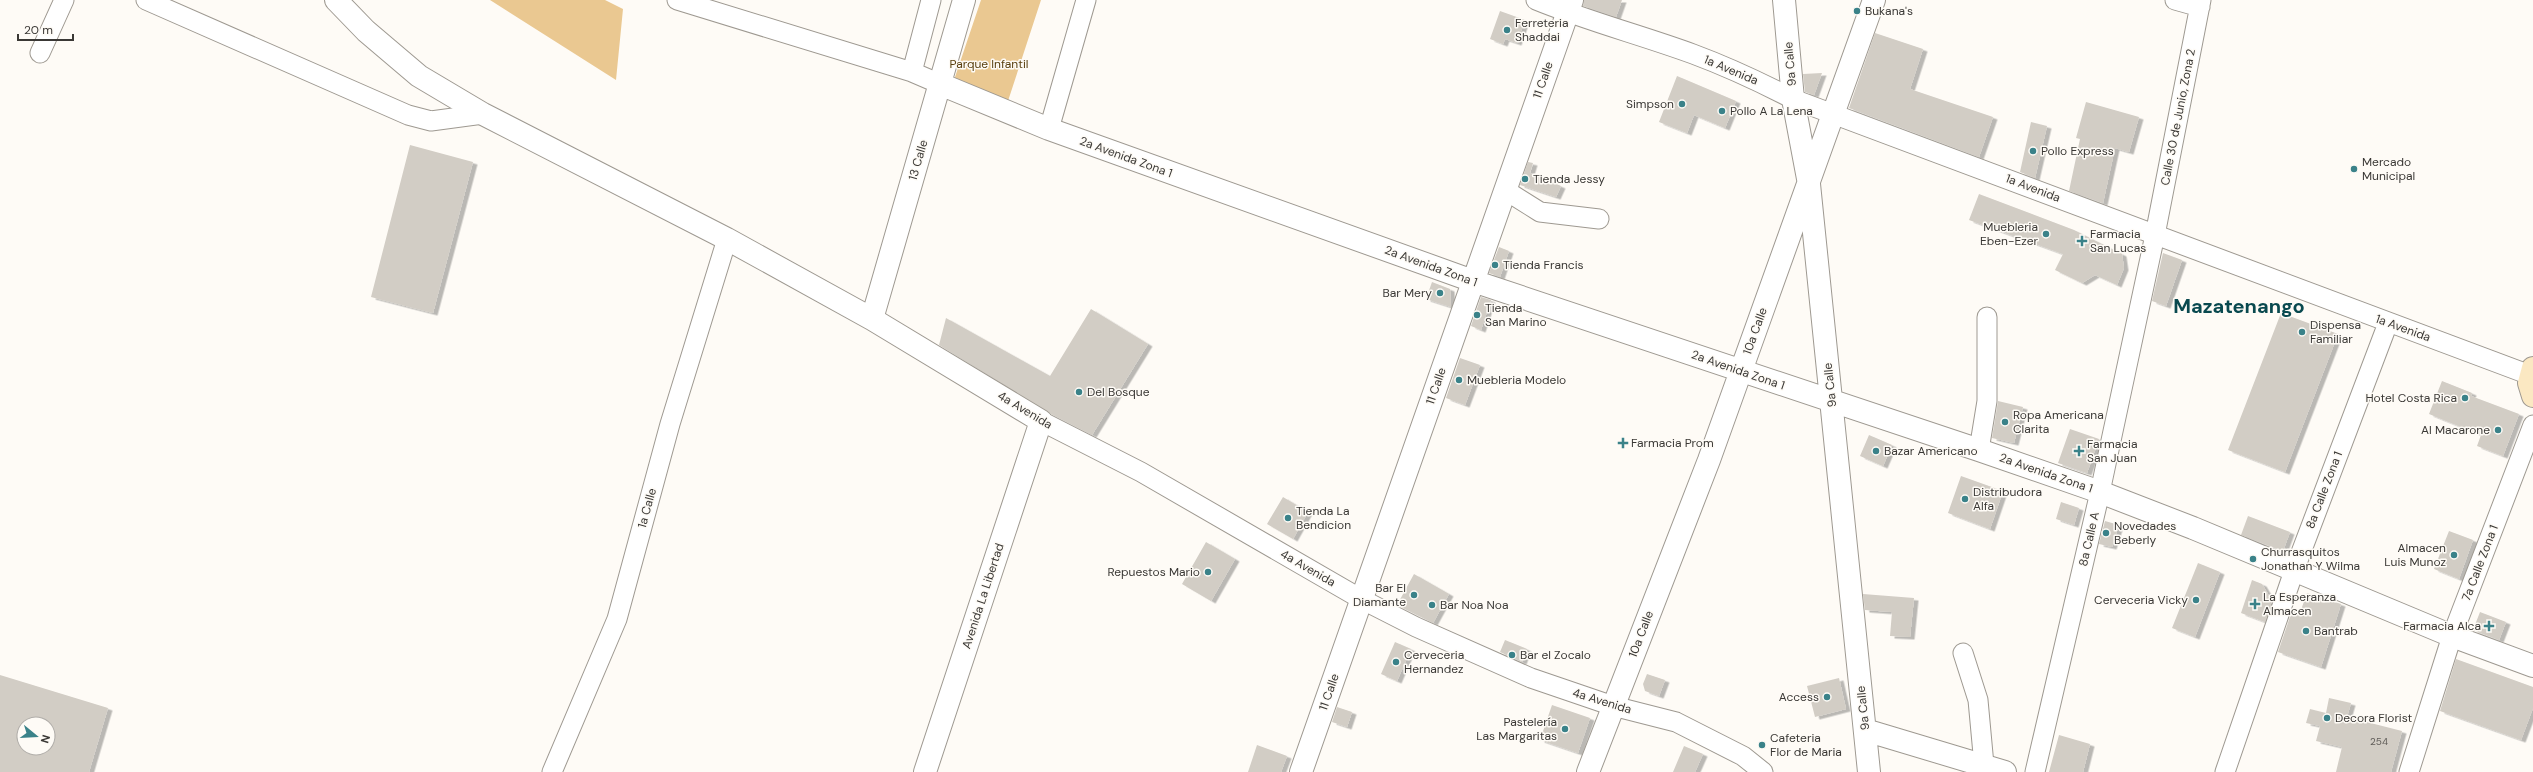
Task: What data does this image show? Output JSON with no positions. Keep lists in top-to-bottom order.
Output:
{
  "streets": {
    "street": [
      "9a Calle",
      "1a Avenida",
      "11 Calle",
      "Calle 30 de Junio, Zona 2",
      "2a Avenida Zona 1",
      "13 Calle",
      "10a Calle",
      "4a Avenida",
      "8a Calle Zona 1",
      "1a Calle",
      "8a Calle A",
      "7a Calle Zona 1",
      "Avenida La Libertad"
    ]
  },
  "crossings": [
    ["9a Calle", "1a Avenida"],
    ["9a Calle", "2a Avenida Zona 1"],
    ["9a Calle", "10a Calle"],
    ["1a Avenida", "11 Calle"],
    ["1a Avenida", "Calle 30 de Junio, Zona 2"],
    ["1a Avenida", "10a Calle"],
    ["1a Avenida", "8a Calle Zona 1"],
    ["1a Avenida", "8a Calle A"],
    ["11 Calle", "2a Avenida Zona 1"],
    ["11 Calle", "4a Avenida"],
    ["Calle 30 de Junio, Zona 2", "8a Calle A"],
    ["2a Avenida Zona 1", "13 Calle"],
    ["2a Avenida Zona 1", "10a Calle"],
    ["2a Avenida Zona 1", "8a Calle Zona 1"],
    ["2a Avenida Zona 1", "8a Calle A"],
    ["2a Avenida Zona 1", "7a Calle Zona 1"],
    ["13 Calle", "4a Avenida"],
    ["10a Calle", "4a Avenida"],
    ["4a Avenida", "1a Calle"],
    ["4a Avenida", "Avenida La Libertad"]
  ],
  "districts": ["Mazatenango"],
  "parks": ["Parque Infantil"],
  "places": {
    "other": [
      "Bukana's",
      "Ferreteria Shaddai",
      "Simpson",
      "Pollo A La Lena",
      "Pollo Express",
      "Mercado Municipal",
      "Tienda Jessy",
      "Muebleria Eben-Ezer",
      "Tienda Francis",
      "Bar Mery",
      "Tienda San Marino",
      "Dispensa Familiar",
      "Muebleria Modelo",
      "Del Bosque",
      "Hotel Costa Rica",
      "Ropa Americana Clarita",
      "Al Macarone",
      "Bazar Americano",
      "Distribudora Alfa",
      "Tienda La Bendicion",
      "Novedades Beberly",
      "Almacen Luis Munoz",
      "Churrasquitos Jonathan Y Wilma",
      "Repuestos Mario",
      "Bar El Diamante",
      "Cerveceria Vicky",
      "Bar Noa Noa",
      "Bantrab",
      "Bar el Zocalo",
      "Cerveceria Hernandez",
      "Access",
      "Decora Florist",
      "Pastelería Las Margaritas",
      "Cafeteria Flor de Maria"
    ],
    "health": [
      "Farmacia San Lucas",
      "Farmacia Prom",
      "Farmacia San Juan",
      "La Esperanza Almacen",
      "Farmacia Alca"
    ]
  },
  "house_numbers": ["254"],
  "scale_bar": "20 m",
  "north": "right"
}
